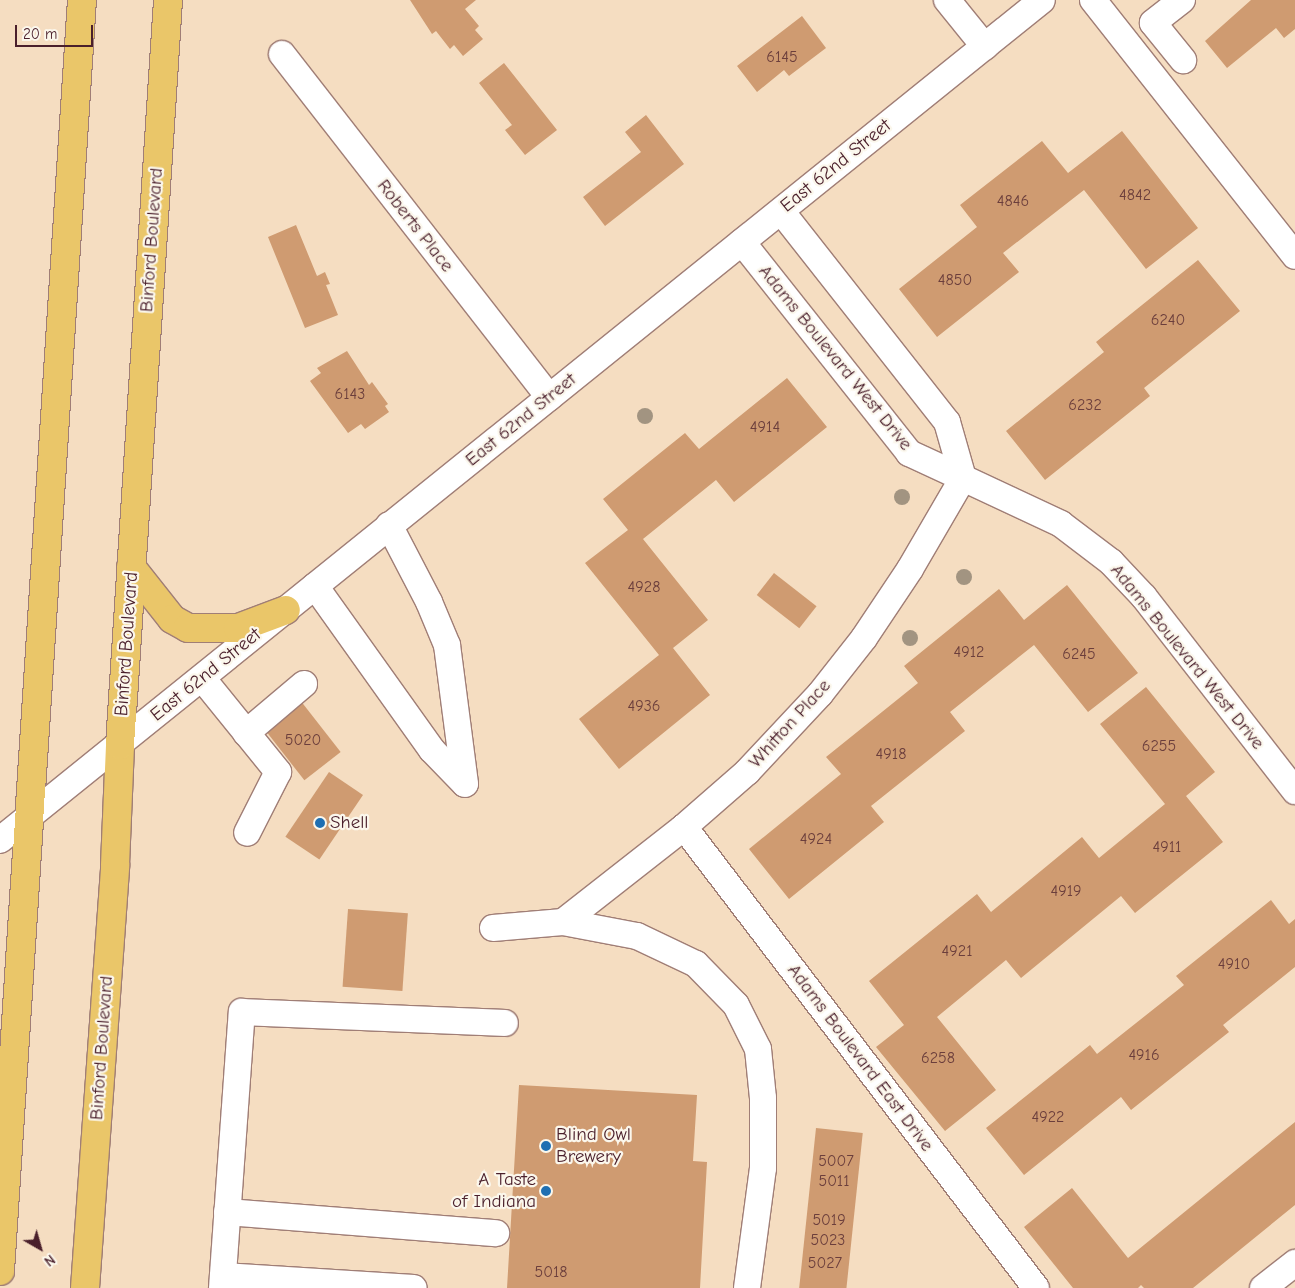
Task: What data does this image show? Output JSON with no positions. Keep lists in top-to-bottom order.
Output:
{
  "streets": {
    "main road": ["Binford Boulevard"],
    "street": [
      "East 62nd Street",
      "Roberts Place",
      "Adams Boulevard West Drive",
      "Whitton Place",
      "Adams Boulevard East Drive"
    ]
  },
  "crossings": [
    ["East 62nd Street", "Roberts Place"],
    ["East 62nd Street", "Binford Boulevard"],
    ["East 62nd Street", "Adams Boulevard West Drive"],
    ["Adams Boulevard West Drive", "Whitton Place"],
    ["Whitton Place", "Adams Boulevard East Drive"]
  ],
  "places": ["Shell", "Blind Owl Brewery", "A Taste of Indiana"],
  "house_numbers": [
    "6145",
    "4842",
    "4846",
    "4850",
    "6240",
    "6143",
    "6232",
    "4914",
    "4928",
    "4912",
    "6245",
    "4936",
    "5020",
    "6255",
    "4918",
    "4924",
    "4911",
    "4919",
    "4921",
    "4910",
    "4916",
    "6258",
    "4922",
    "5007",
    "5011",
    "5019",
    "5023",
    "5027",
    "5018"
  ],
  "scale_bar": "20 m",
  "north": "bottom right"
}
